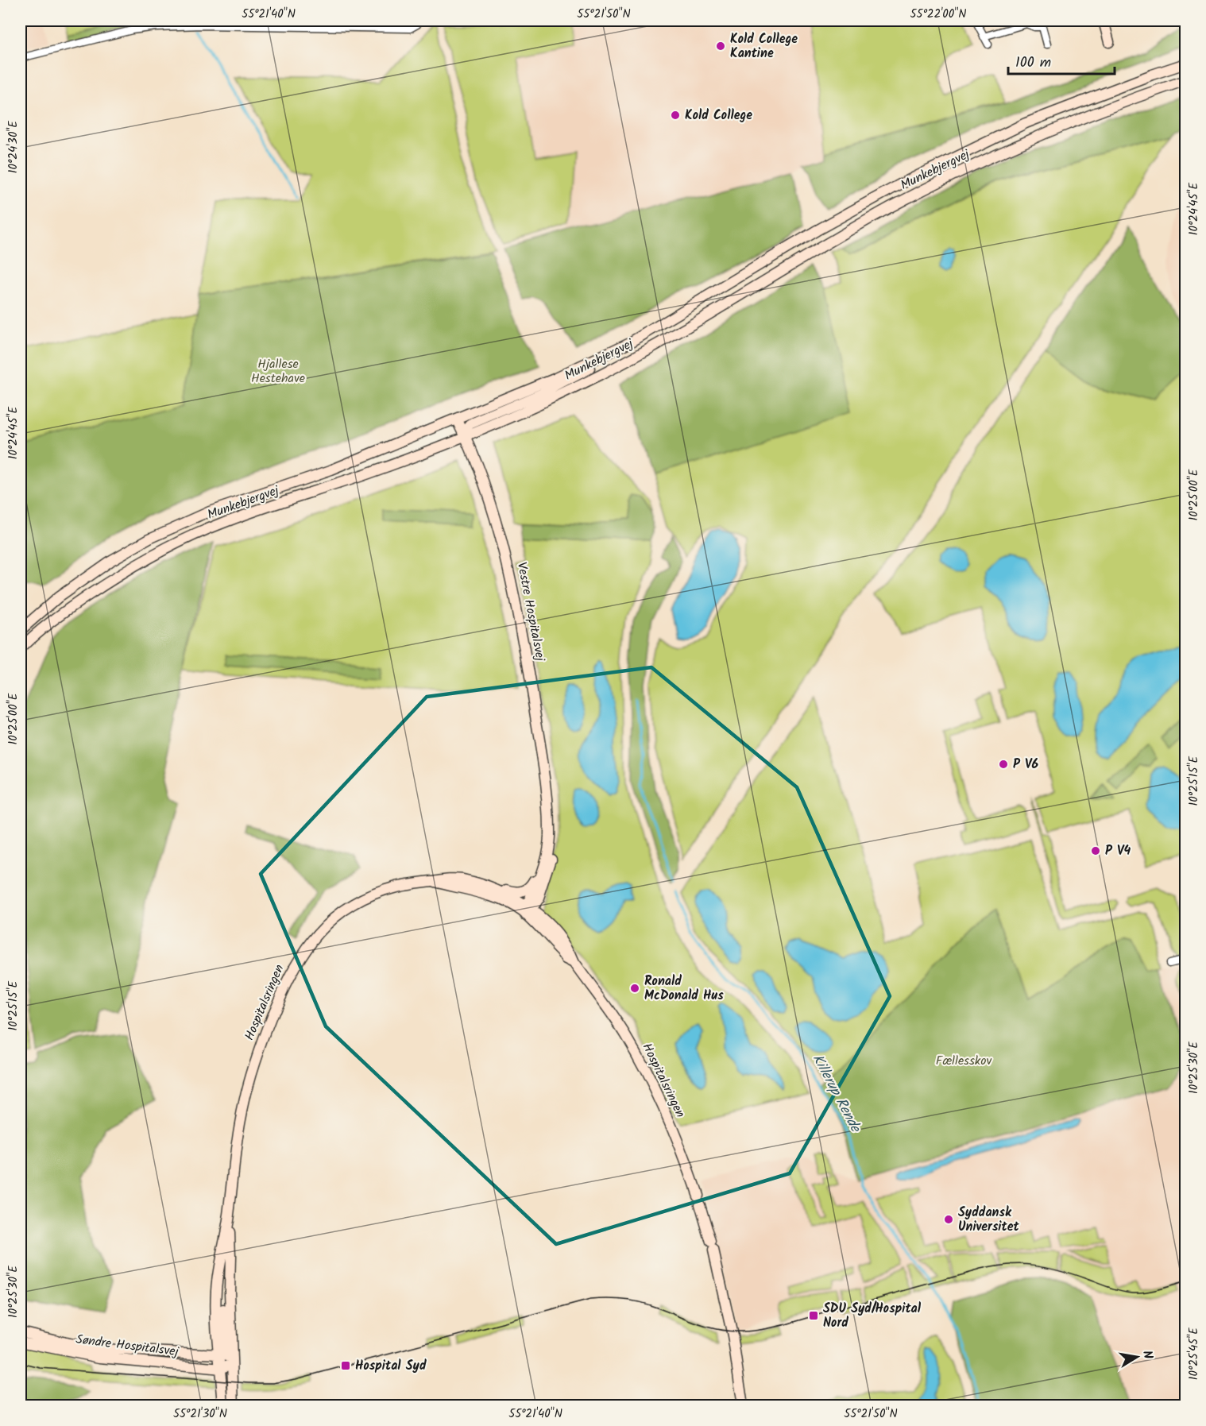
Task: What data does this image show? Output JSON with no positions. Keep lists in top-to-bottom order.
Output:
{
  "streets": {
    "street": [
      "Munkebjergvej",
      "Vestre Hospitalsvej",
      "Hospitalsringen",
      "Søndre Hospitalsvej"
    ]
  },
  "crossings": [
    ["Munkebjergvej", "Vestre Hospitalsvej"],
    ["Vestre Hospitalsvej", "Hospitalsringen"],
    ["Hospitalsringen", "Søndre Hospitalsvej"]
  ],
  "water": ["Killerup Rende"],
  "parks": ["Hjallese Hestehave", "Fællesskov"],
  "places": {
    "other": [
      "Kold College Kantine",
      "Kold College",
      "P V6",
      "P V4",
      "Ronald McDonald Hus",
      "Syddansk Universitet"
    ],
    "transit": ["SDU Syd/Hospital Nord", "Hospital Syd"]
  },
  "scale_bar": "100 m",
  "north": "right",
  "coordinates": [
    "55°21'40\"N",
    "55°21'50\"N",
    "55°22'00\"N",
    "10°24'30\"E",
    "10°24'45\"E",
    "10°25'00\"E",
    "10°25'15\"E",
    "10°25'30\"E",
    "10°25'45\"E",
    "55°21'30\"N"
  ]
}
